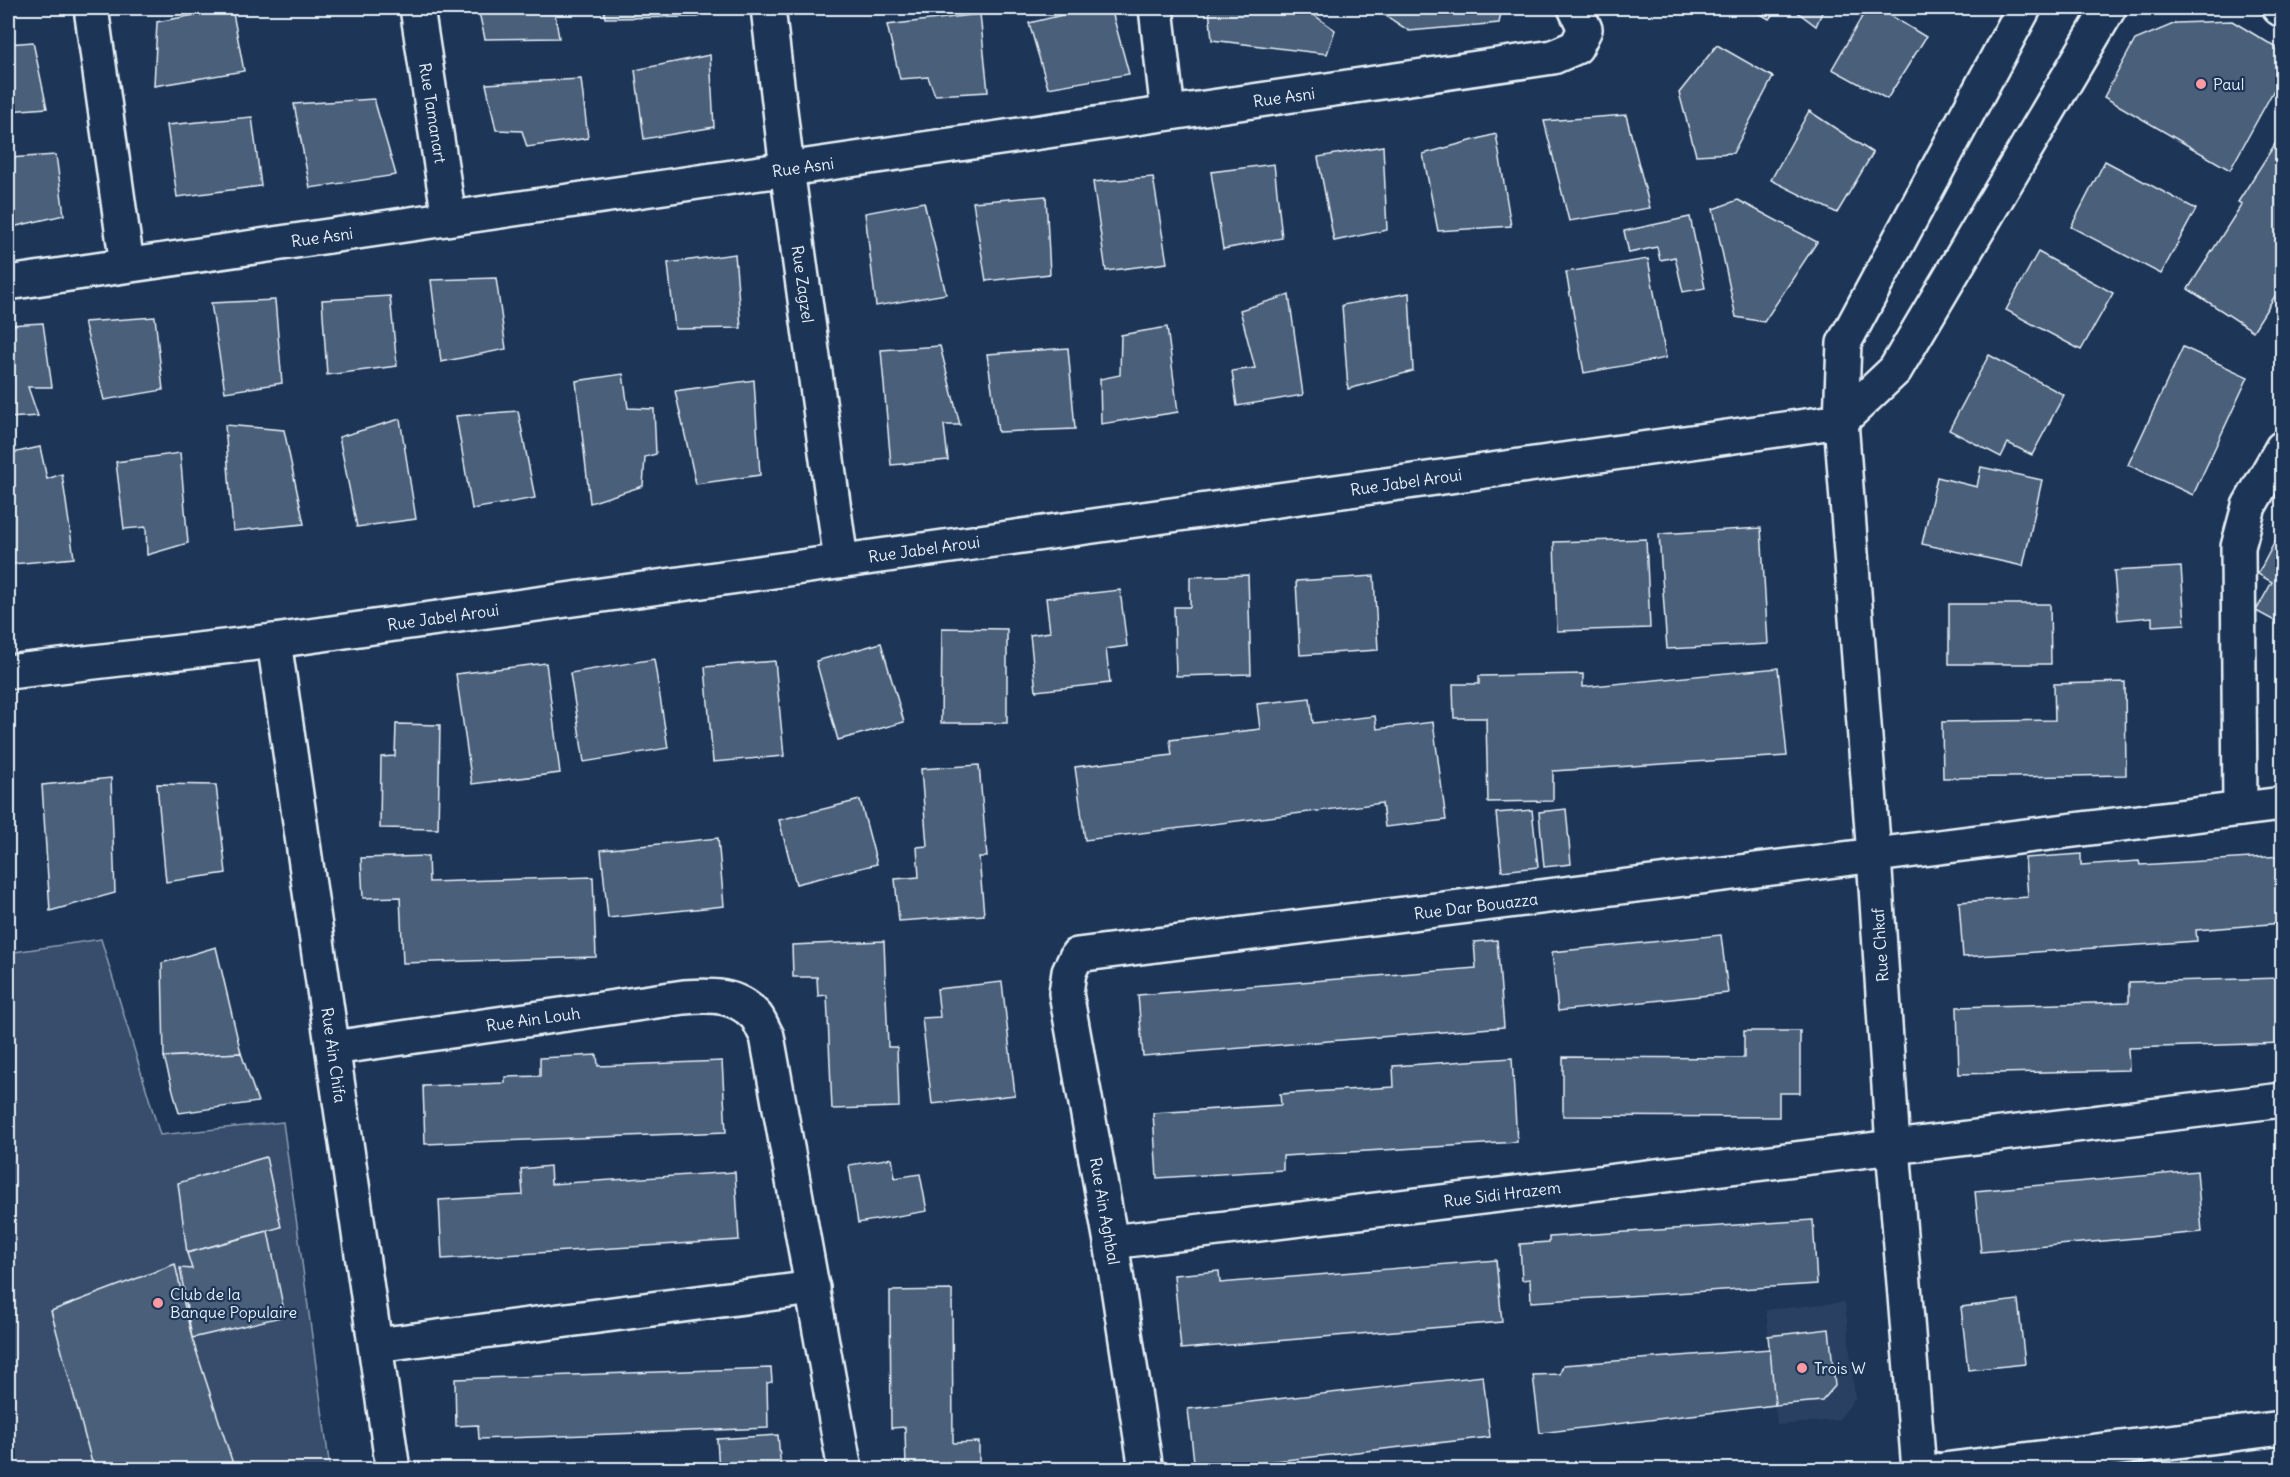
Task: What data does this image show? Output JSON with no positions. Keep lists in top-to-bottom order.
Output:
{
  "streets": {
    "street": [
      "Rue Asni",
      "Rue Tamanart",
      "Rue Zagzel",
      "Rue Jabel Aroui",
      "Rue Dar Bouazza",
      "Rue Chkaf",
      "Rue Ain Louh",
      "Rue Ain Chifa",
      "Rue Sidi Hrazem",
      "Rue Ain Aghbal"
    ]
  },
  "crossings": [
    ["Rue Asni", "Rue Tamanart"],
    ["Rue Asni", "Rue Zagzel"],
    ["Rue Zagzel", "Rue Jabel Aroui"],
    ["Rue Jabel Aroui", "Rue Chkaf"],
    ["Rue Jabel Aroui", "Rue Ain Chifa"],
    ["Rue Dar Bouazza", "Rue Chkaf"],
    ["Rue Dar Bouazza", "Rue Ain Aghbal"],
    ["Rue Chkaf", "Rue Sidi Hrazem"],
    ["Rue Ain Louh", "Rue Ain Chifa"],
    ["Rue Sidi Hrazem", "Rue Ain Aghbal"]
  ],
  "places": ["Paul", "Club de la Banque Populaire", "Trois W"]
}
